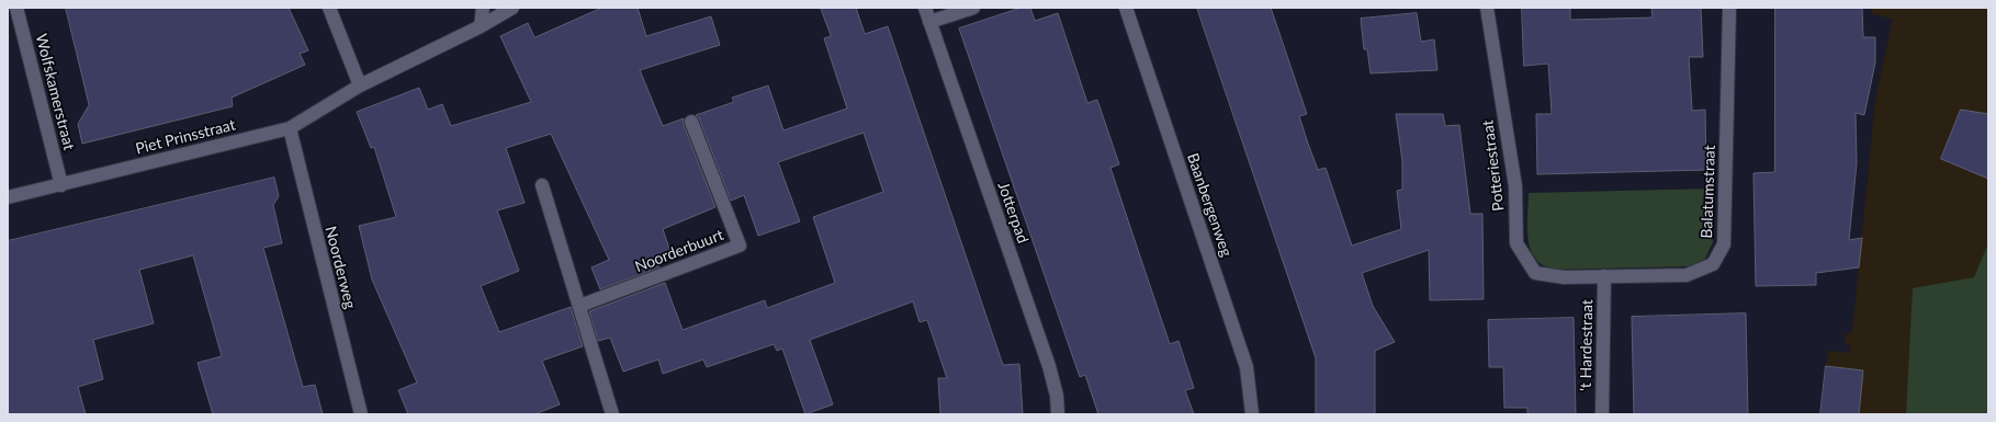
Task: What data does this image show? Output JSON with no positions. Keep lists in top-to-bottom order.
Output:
{
  "streets": {
    "street": [
      "Wolfskamerstraat",
      "Piet Prinsstraat",
      "Potteriestraat",
      "Balatumstraat",
      "Baanbergenweg",
      "Jotterpad",
      "Noorderbuurt",
      "Noorderweg",
      "'t Hardestraat"
    ]
  },
  "crossings": [
    ["Wolfskamerstraat", "Piet Prinsstraat"],
    ["Piet Prinsstraat", "Noorderweg"],
    ["Potteriestraat", "Balatumstraat"],
    ["Potteriestraat", "'t Hardestraat"],
    ["Balatumstraat", "'t Hardestraat"]
  ]
}
